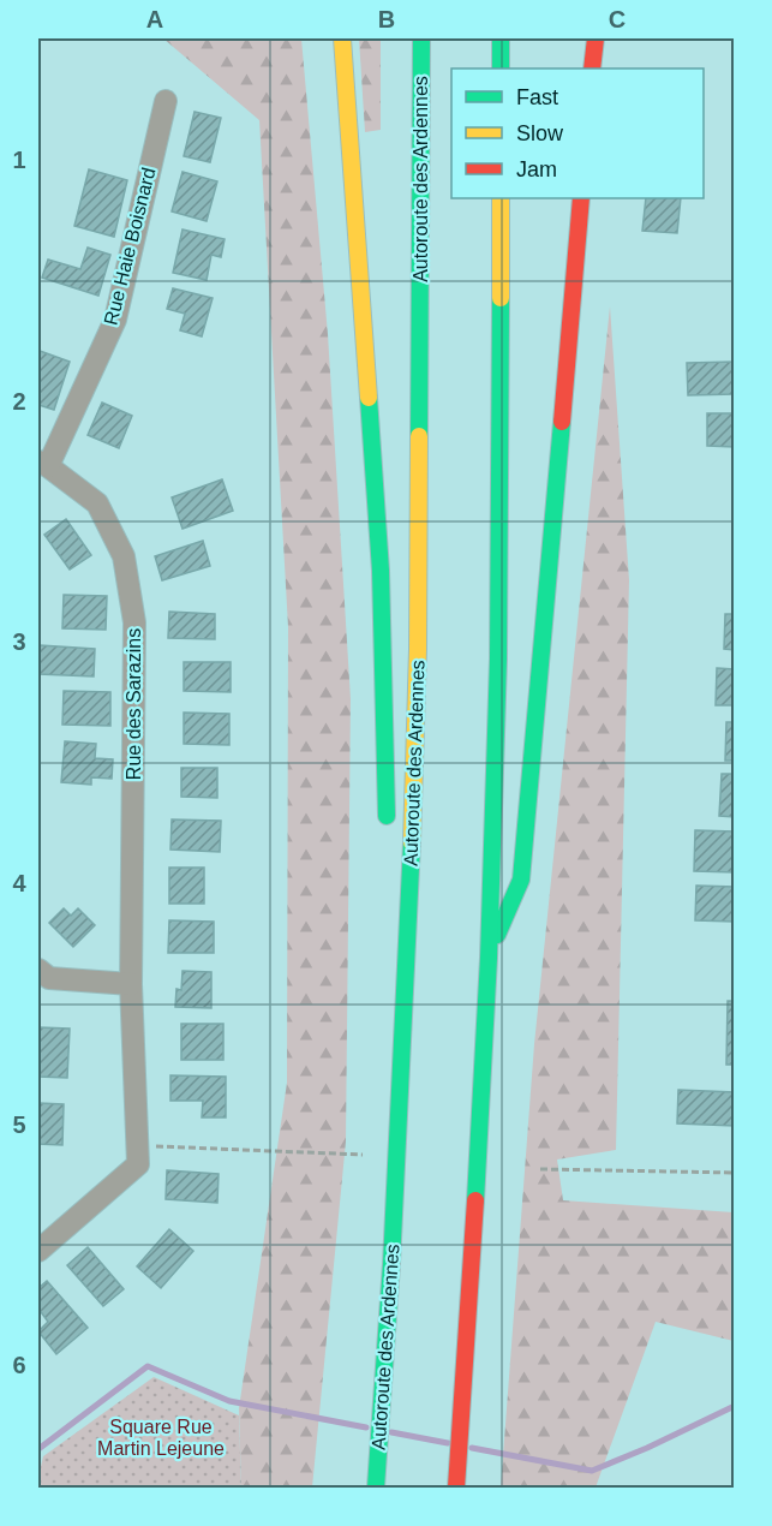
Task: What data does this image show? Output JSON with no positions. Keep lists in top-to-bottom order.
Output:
{
  "streets": {
    "highway": ["Autoroute des Ardennes"],
    "street": ["Rue Haie Boisnard", "Rue des Sarazins"]
  },
  "crossings": [
    ["Rue Haie Boisnard", "Rue des Sarazins"]
  ],
  "parks": ["Square Rue Martin Lejeune"],
  "legend": ["Fast", "Slow", "Jam"],
  "grid": {
    "columns": ["A", "B", "C"],
    "rows": [
      "1",
      "2",
      "3",
      "4",
      "5",
      "6"
    ]
  }
}
